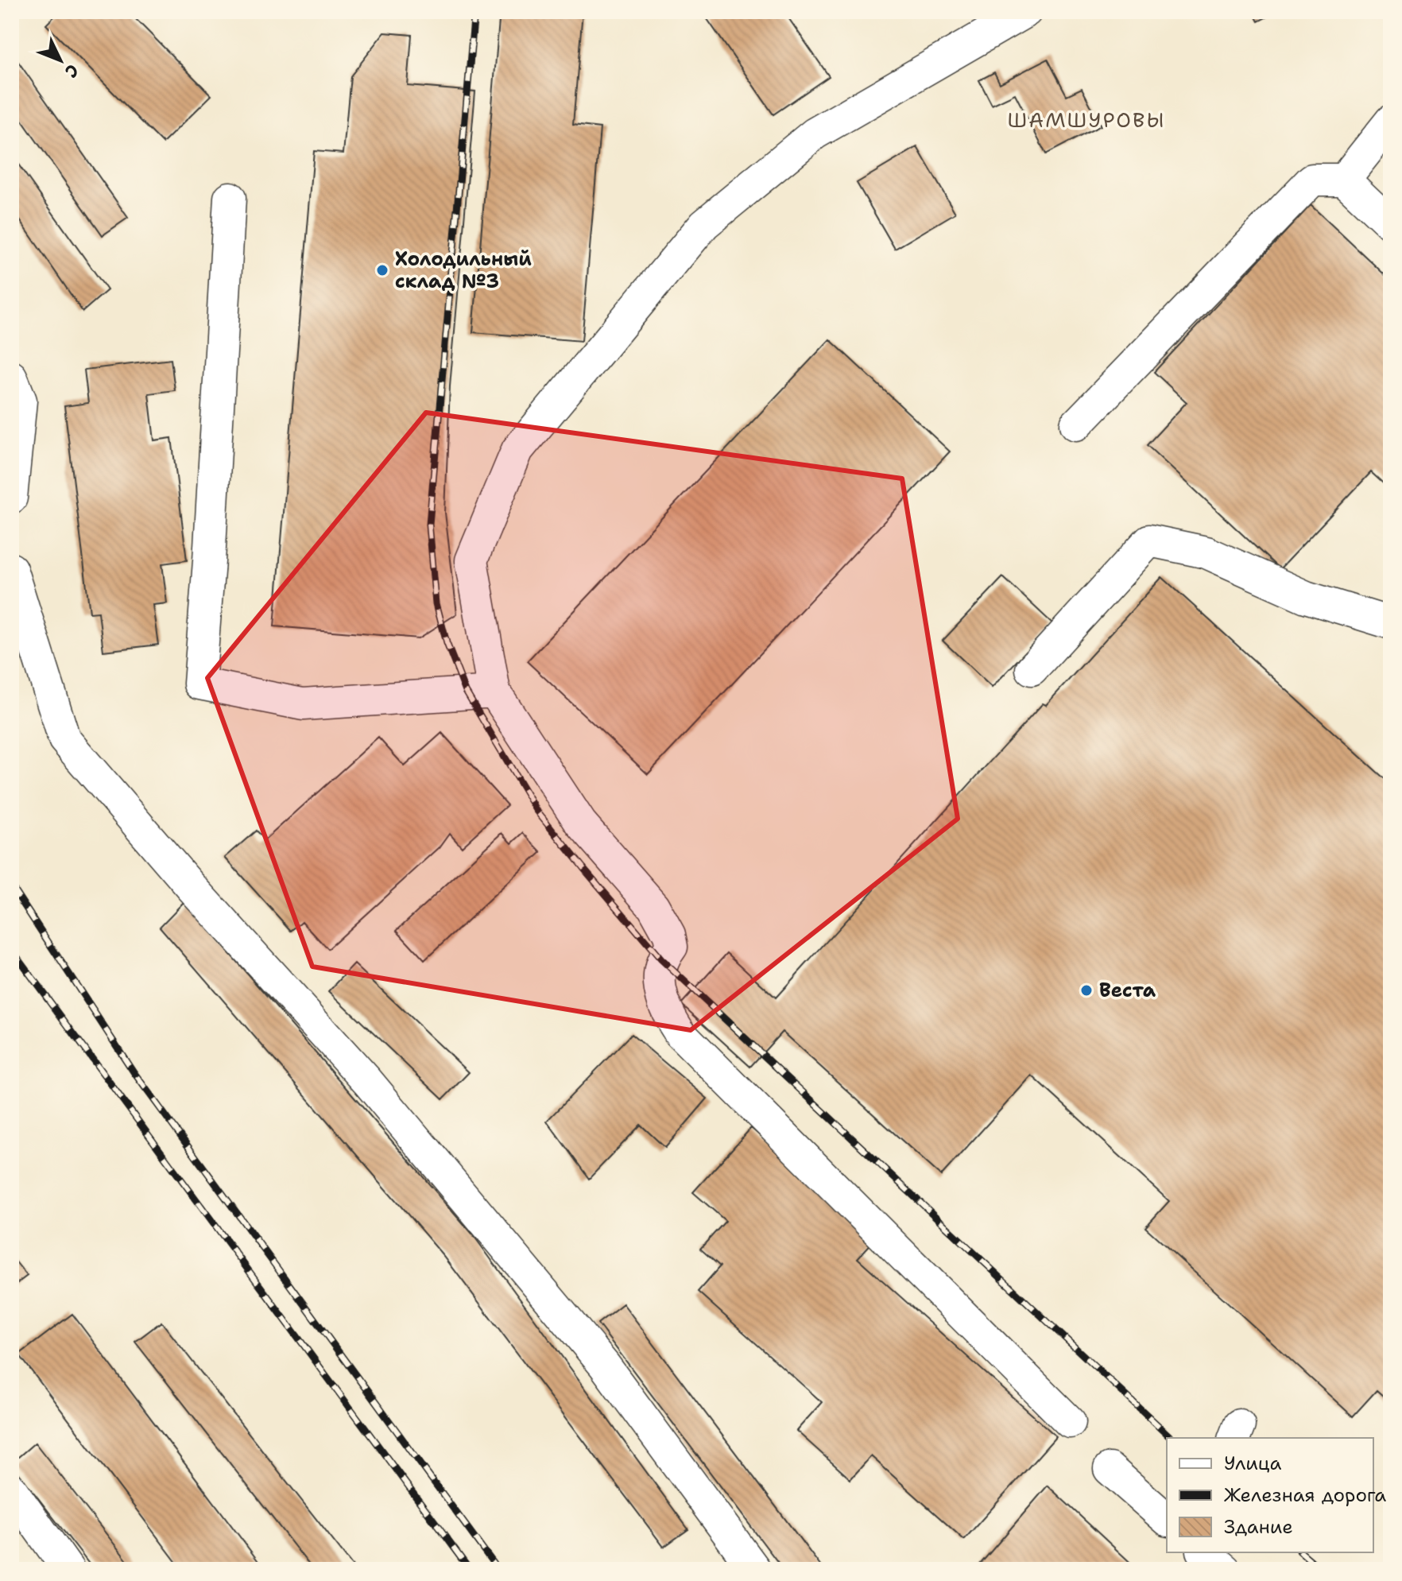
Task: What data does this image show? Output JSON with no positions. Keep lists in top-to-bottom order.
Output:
{
  "districts": ["ШАМШУРОВЫ"],
  "places": ["Холодильный склад №3", "Веста"],
  "legend": ["Улица", "Железная дорога", "Здание"],
  "north": "bottom right"
}
